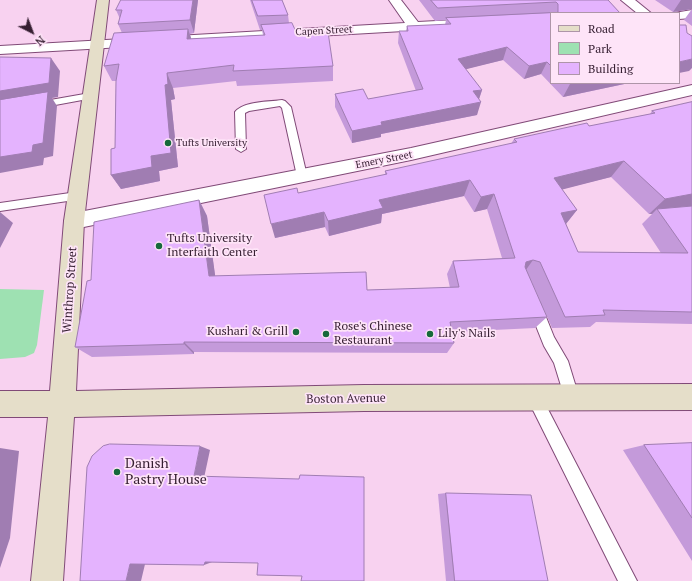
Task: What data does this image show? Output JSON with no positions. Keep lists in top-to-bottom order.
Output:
{
  "streets": {
    "street": [
      "Capen Street",
      "Emery Street",
      "Winthrop Street",
      "Boston Avenue"
    ]
  },
  "crossings": [
    ["Capen Street", "Winthrop Street"],
    ["Emery Street", "Winthrop Street"],
    ["Winthrop Street", "Boston Avenue"]
  ],
  "places": [
    "Tufts University",
    "Tufts University Interfaith Center",
    "Kushari & Grill",
    "Rose's Chinese Restaurant",
    "Lily's Nails",
    "Danish Pastry House"
  ],
  "legend": ["Road", "Park", "Building"],
  "north": "bottom right"
}
